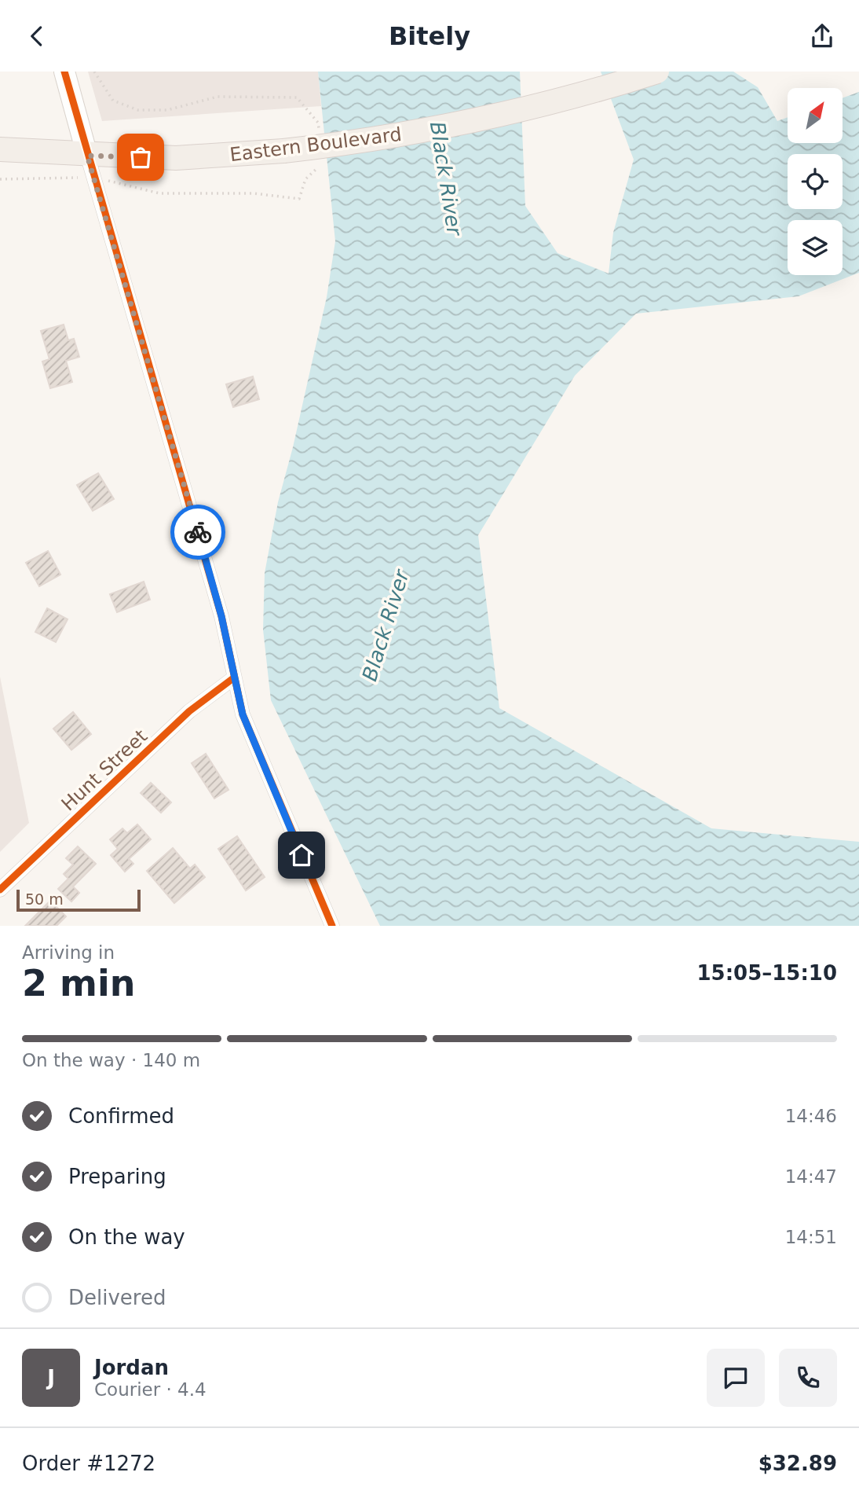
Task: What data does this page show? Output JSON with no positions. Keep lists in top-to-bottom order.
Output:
{
  "streets": {
    "main road": ["Eastern Boulevard"],
    "street": ["Hunt Street"]
  },
  "water": ["Black River"],
  "scale_bar": "50 m",
  "north": "top right",
  "page": {
    "header": "Bitely",
    "scale": "50 m",
    "heading": ["2 min", "Arriving in", "15:05–15:10"],
    "panel": [
      "Jordan",
      "Courier · 4.4",
      "Order #1272",
      "$32.89"
    ],
    "bar": "On the way · 140 m",
    "list": [
      ["Confirmed", "14:46"],
      ["Preparing", "14:47"],
      ["On the way", "14:51"],
      "Delivered"
    ],
    "round": "J"
  }
}
